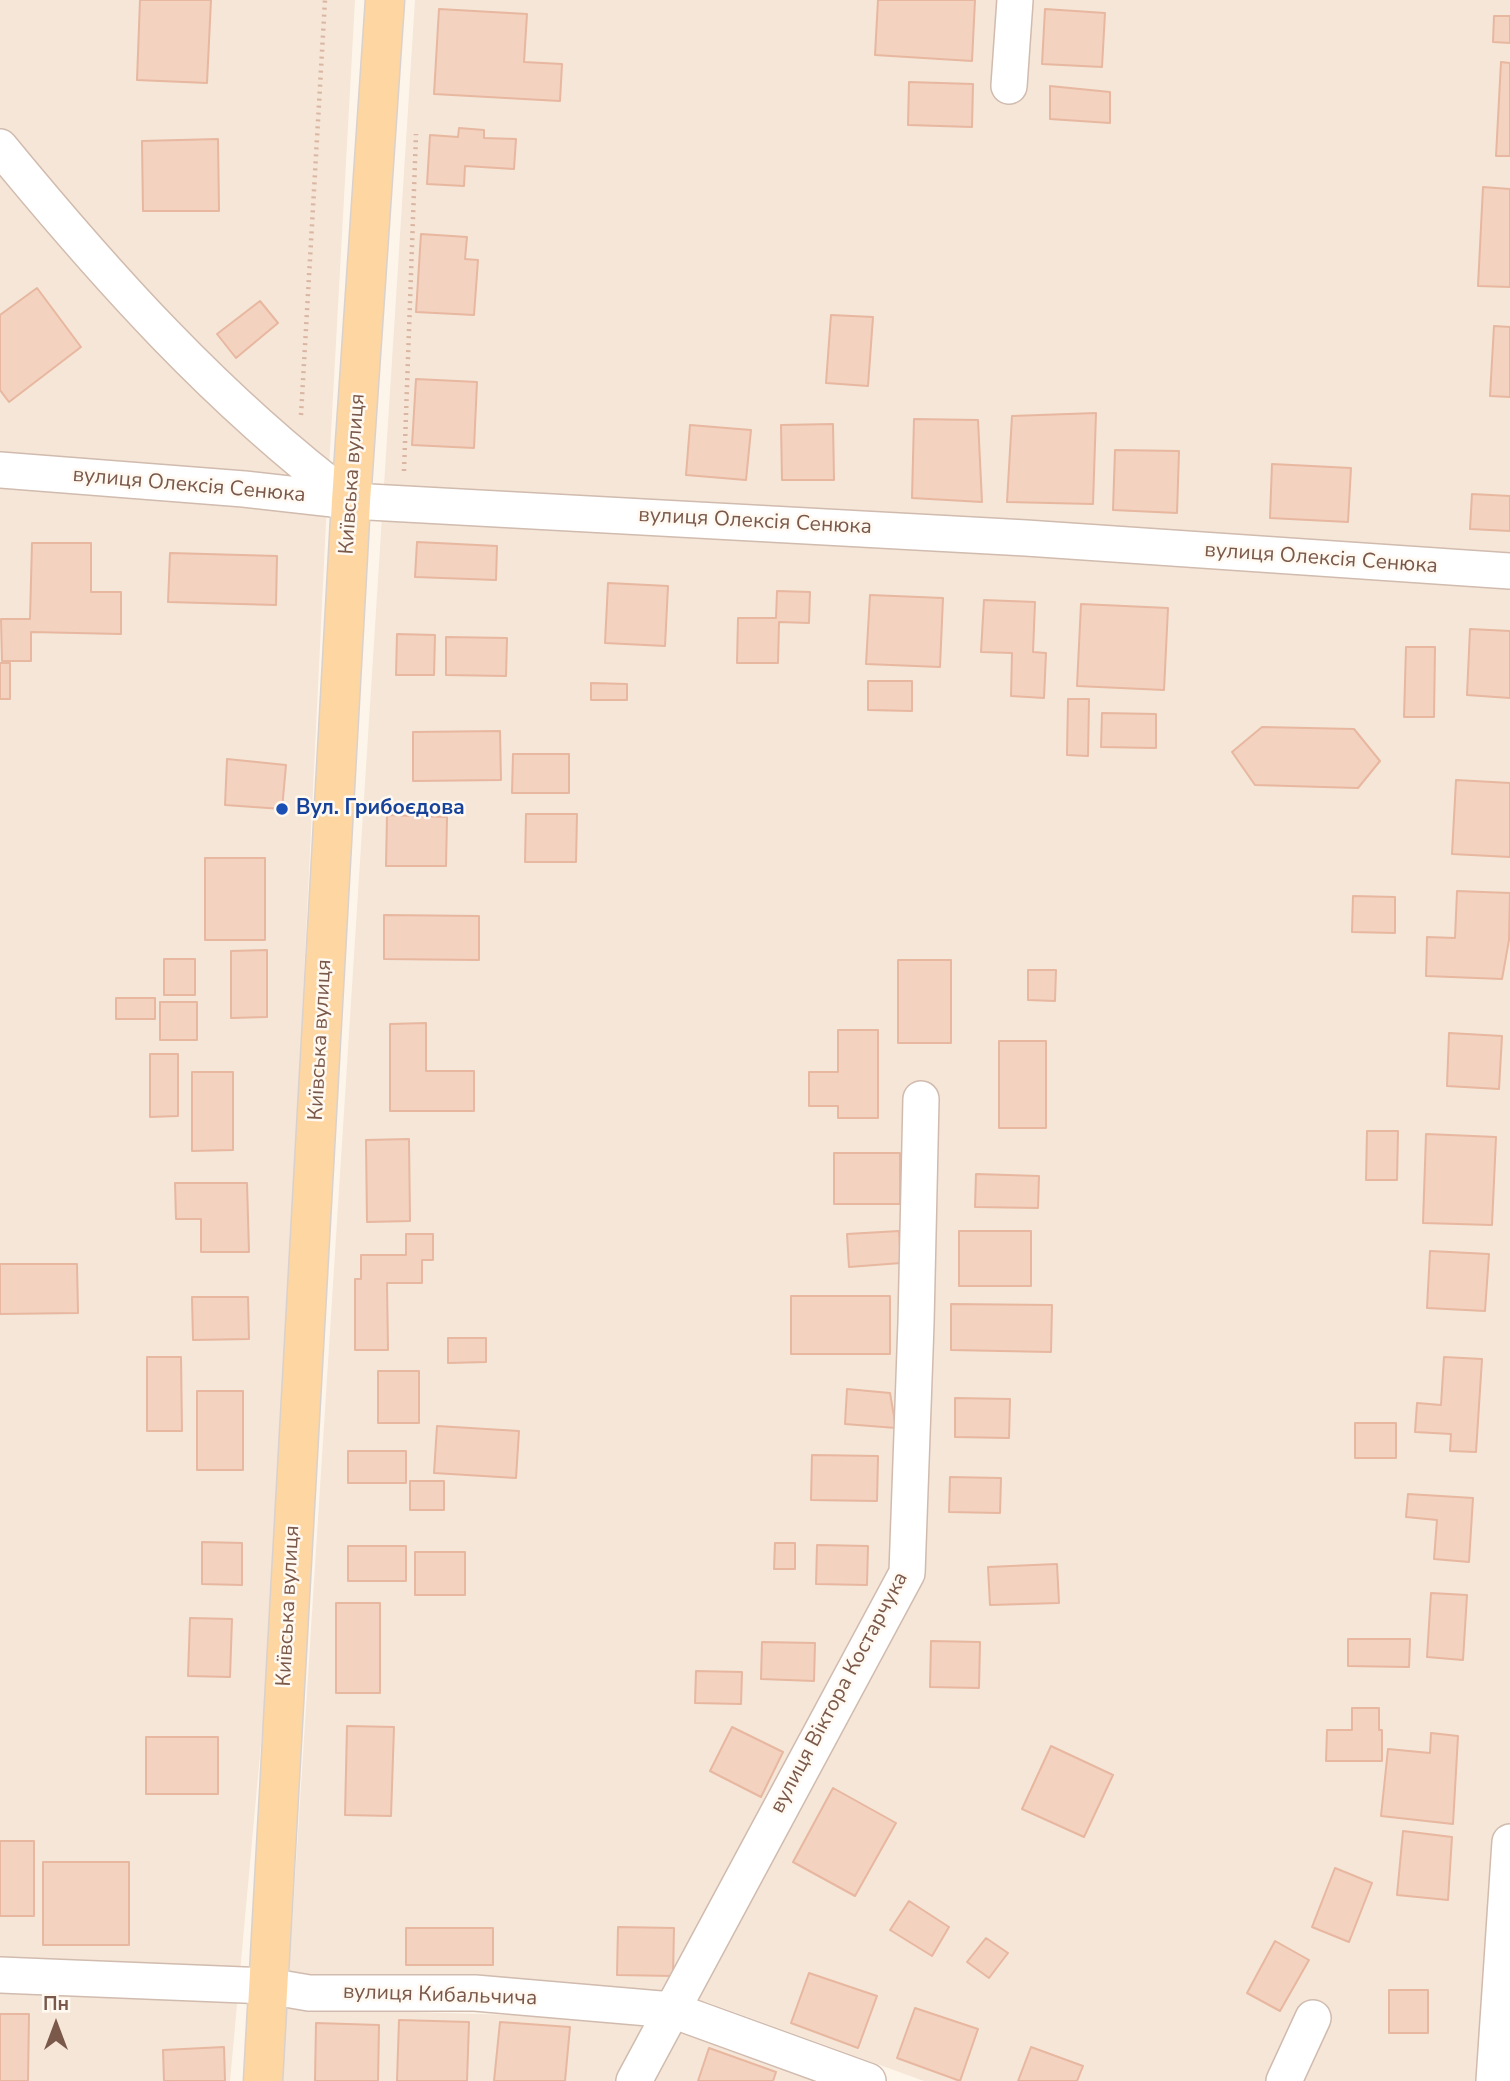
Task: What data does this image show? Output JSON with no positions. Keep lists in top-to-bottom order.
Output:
{
  "streets": {
    "main road": ["Київська вулиця"],
    "street": ["вулиця Олексія Сенюка", "вулиця Віктора Костарчука", "вулиця Кибальчича"]
  },
  "crossings": [
    ["Київська вулиця", "вулиця Олексія Сенюка"],
    ["Київська вулиця", "вулиця Кибальчича"],
    ["вулиця Віктора Костарчука", "вулиця Кибальчича"]
  ],
  "places": ["Вул. Грибоєдова"],
  "north": "top"
}
